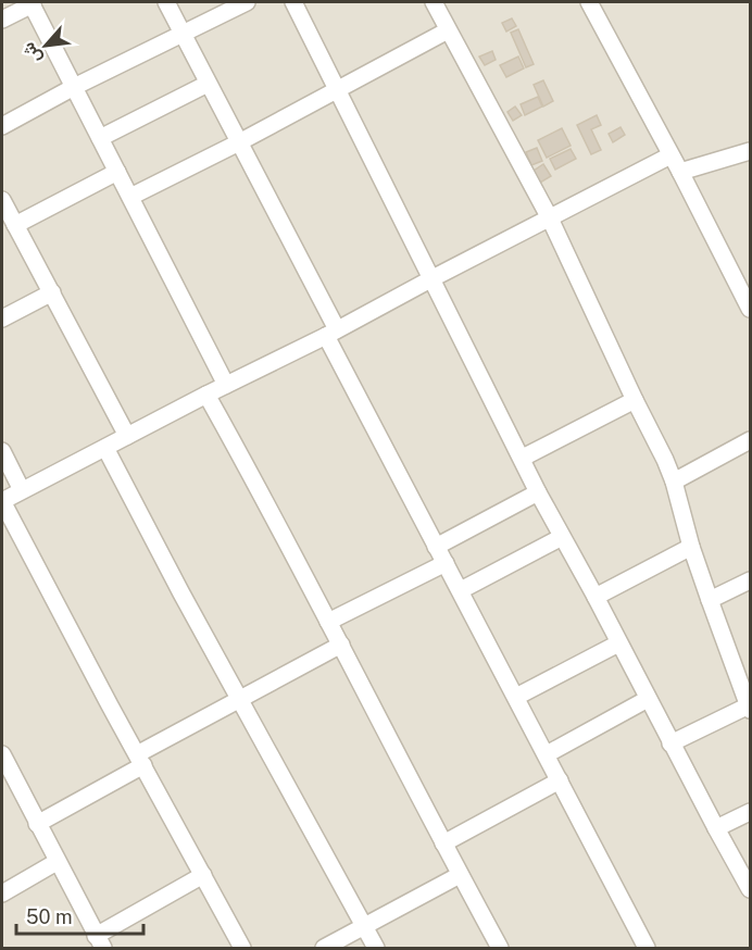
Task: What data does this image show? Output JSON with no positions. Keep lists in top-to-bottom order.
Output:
{
  "scale_bar": "50 m",
  "north": "bottom left"
}
